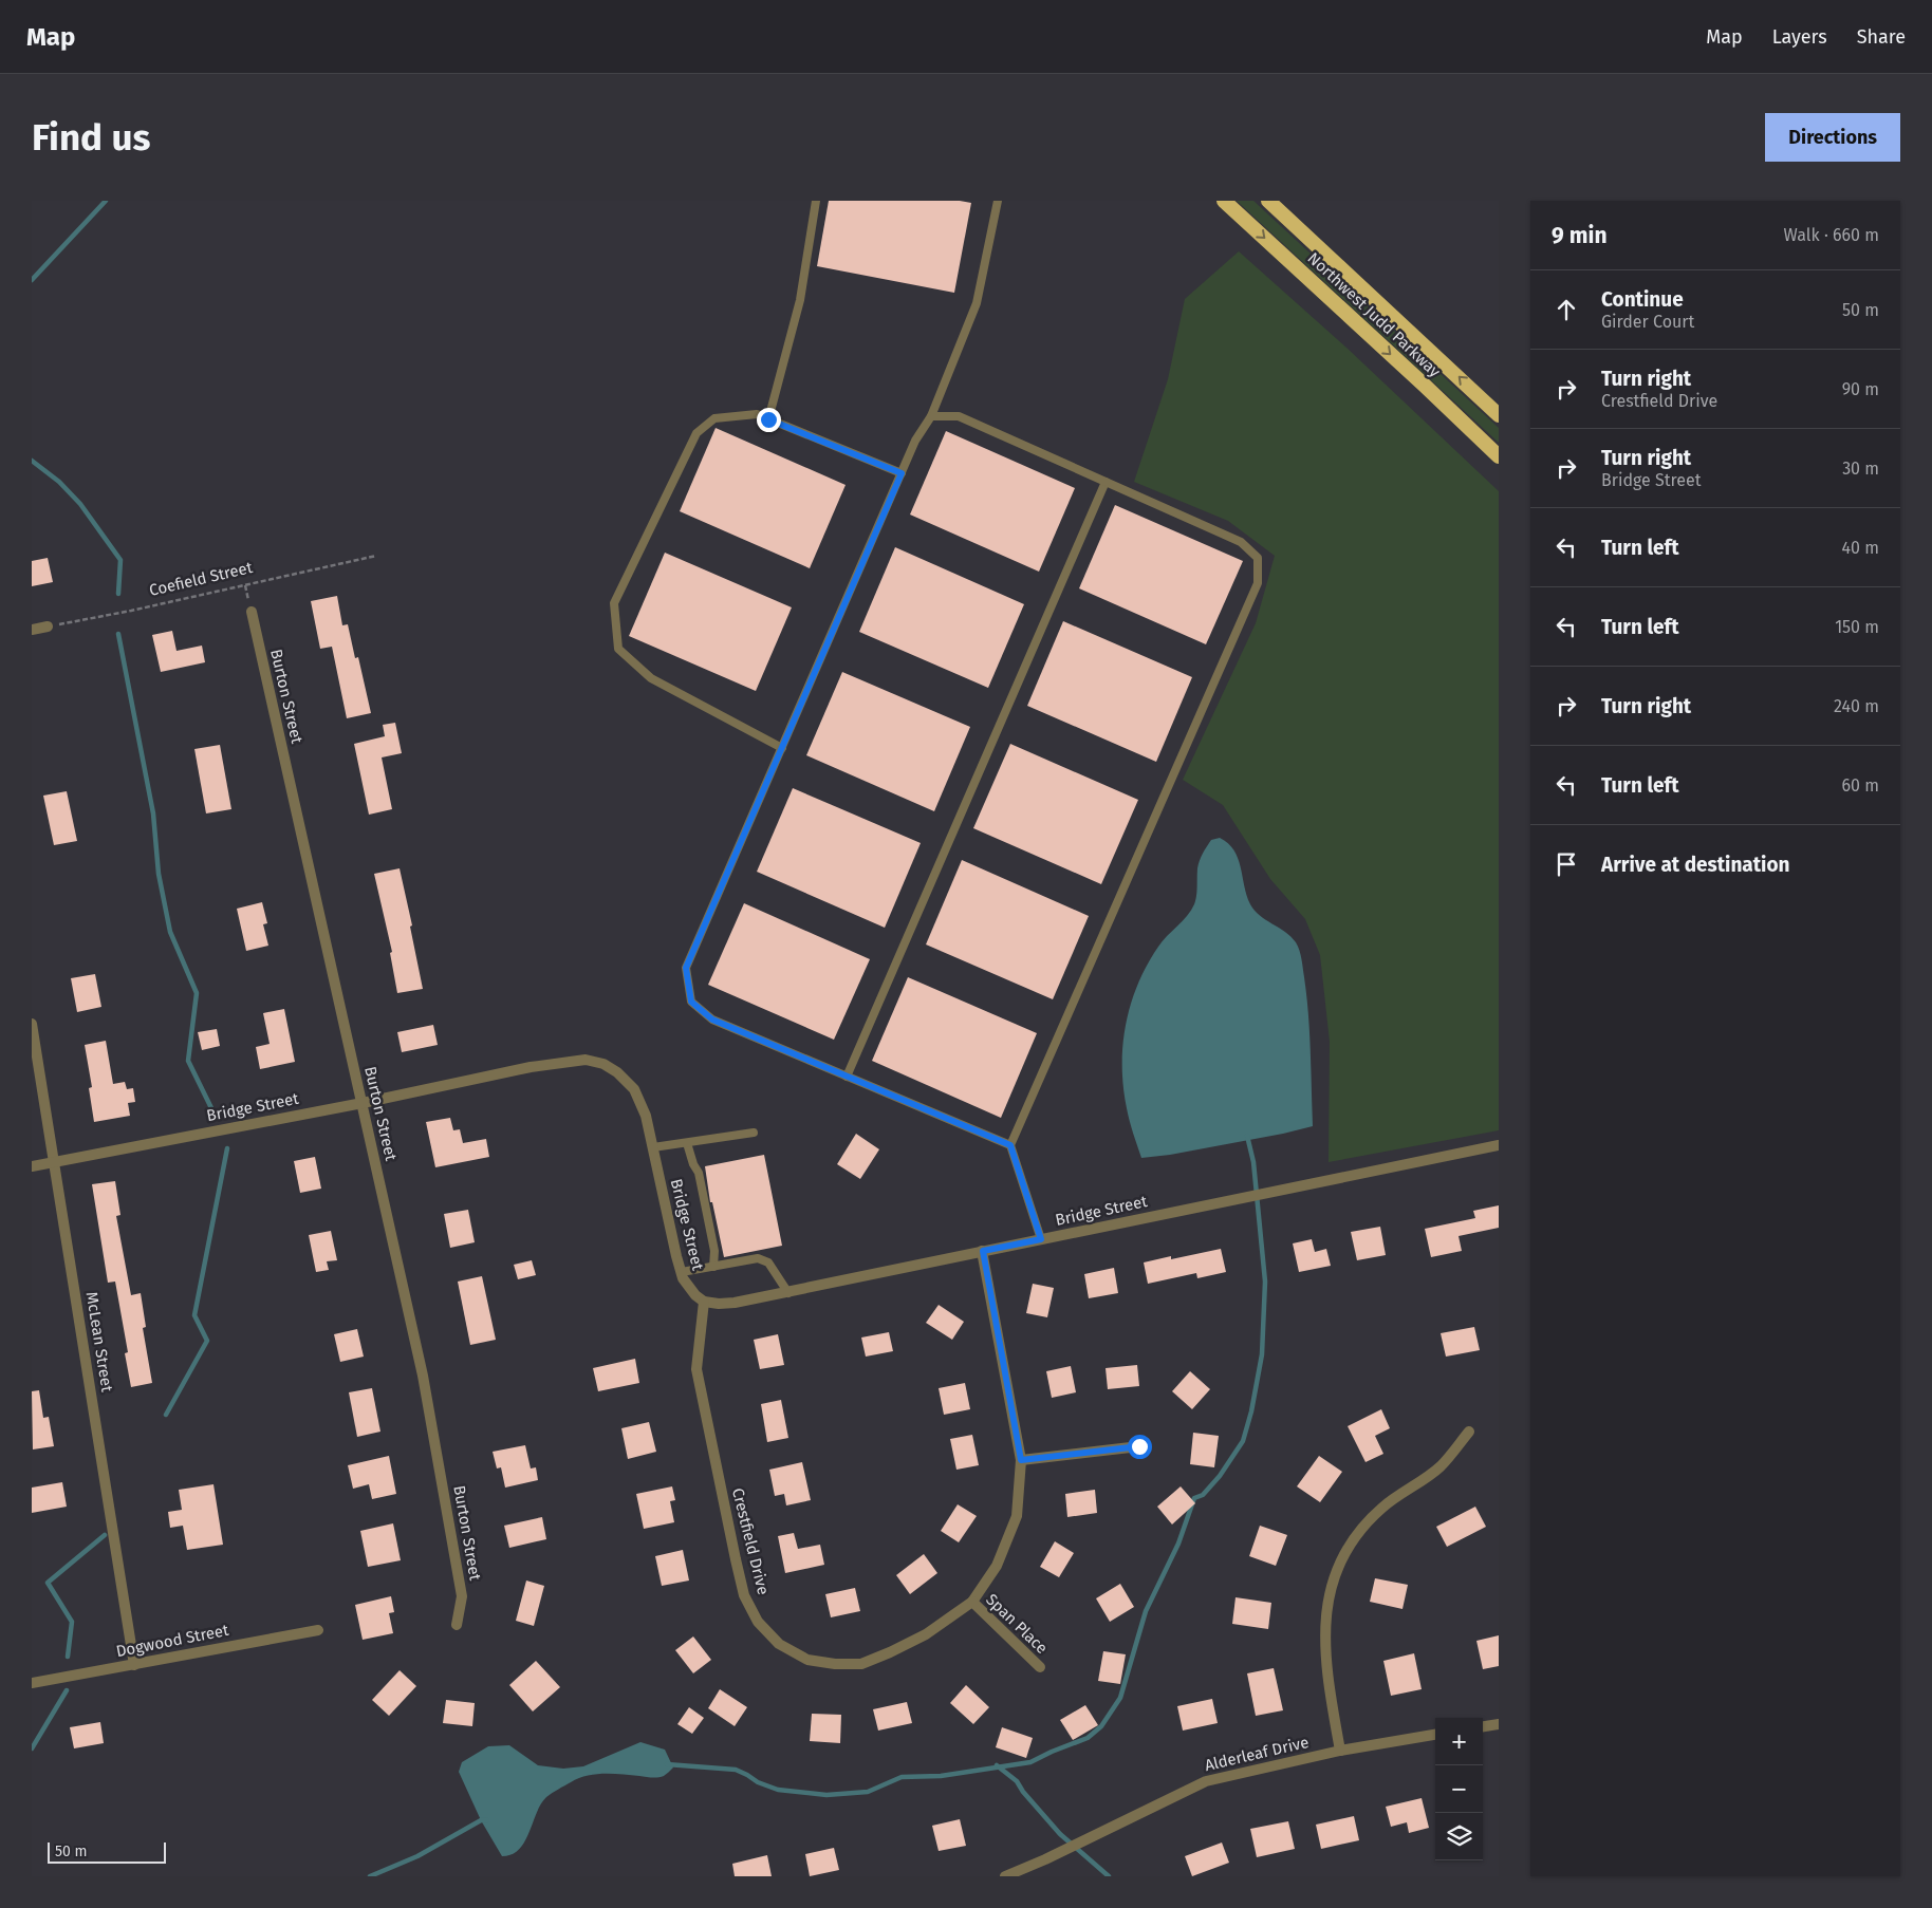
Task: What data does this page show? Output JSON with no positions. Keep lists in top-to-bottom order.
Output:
{
  "streets": {
    "highway": ["Northwest Judd Parkway"],
    "street": [
      "Burton Street",
      "Bridge Street",
      "McLean Street",
      "Crestfield Drive",
      "Span Place",
      "Dogwood Street",
      "Alderleaf Drive"
    ],
    "path": ["Coefield Street"]
  },
  "crossings": [
    ["Burton Street", "Bridge Street"],
    ["Bridge Street", "McLean Street"],
    ["Bridge Street", "Crestfield Drive"],
    ["McLean Street", "Dogwood Street"],
    ["Crestfield Drive", "Span Place"]
  ],
  "scale_bar": "50 m",
  "page": {
    "header": "Map",
    "nav": ["Map", "Layers", "Share"],
    "buttons": "Directions",
    "title": "Find us",
    "heading": ["9 min", "Walk · 660 m"],
    "list": [
      ["Continue", "Girder Court", "50 m"],
      ["Turn right", "Crestfield Drive", "90 m"],
      ["Turn right", "Bridge Street", "30 m"],
      ["Turn left", "40 m"],
      ["Turn left", "150 m"],
      ["Turn right", "240 m"],
      ["Turn left", "60 m"],
      "Arrive at destination"
    ],
    "map_buttons": ["+", "−"],
    "scale": "50 m"
  }
}
